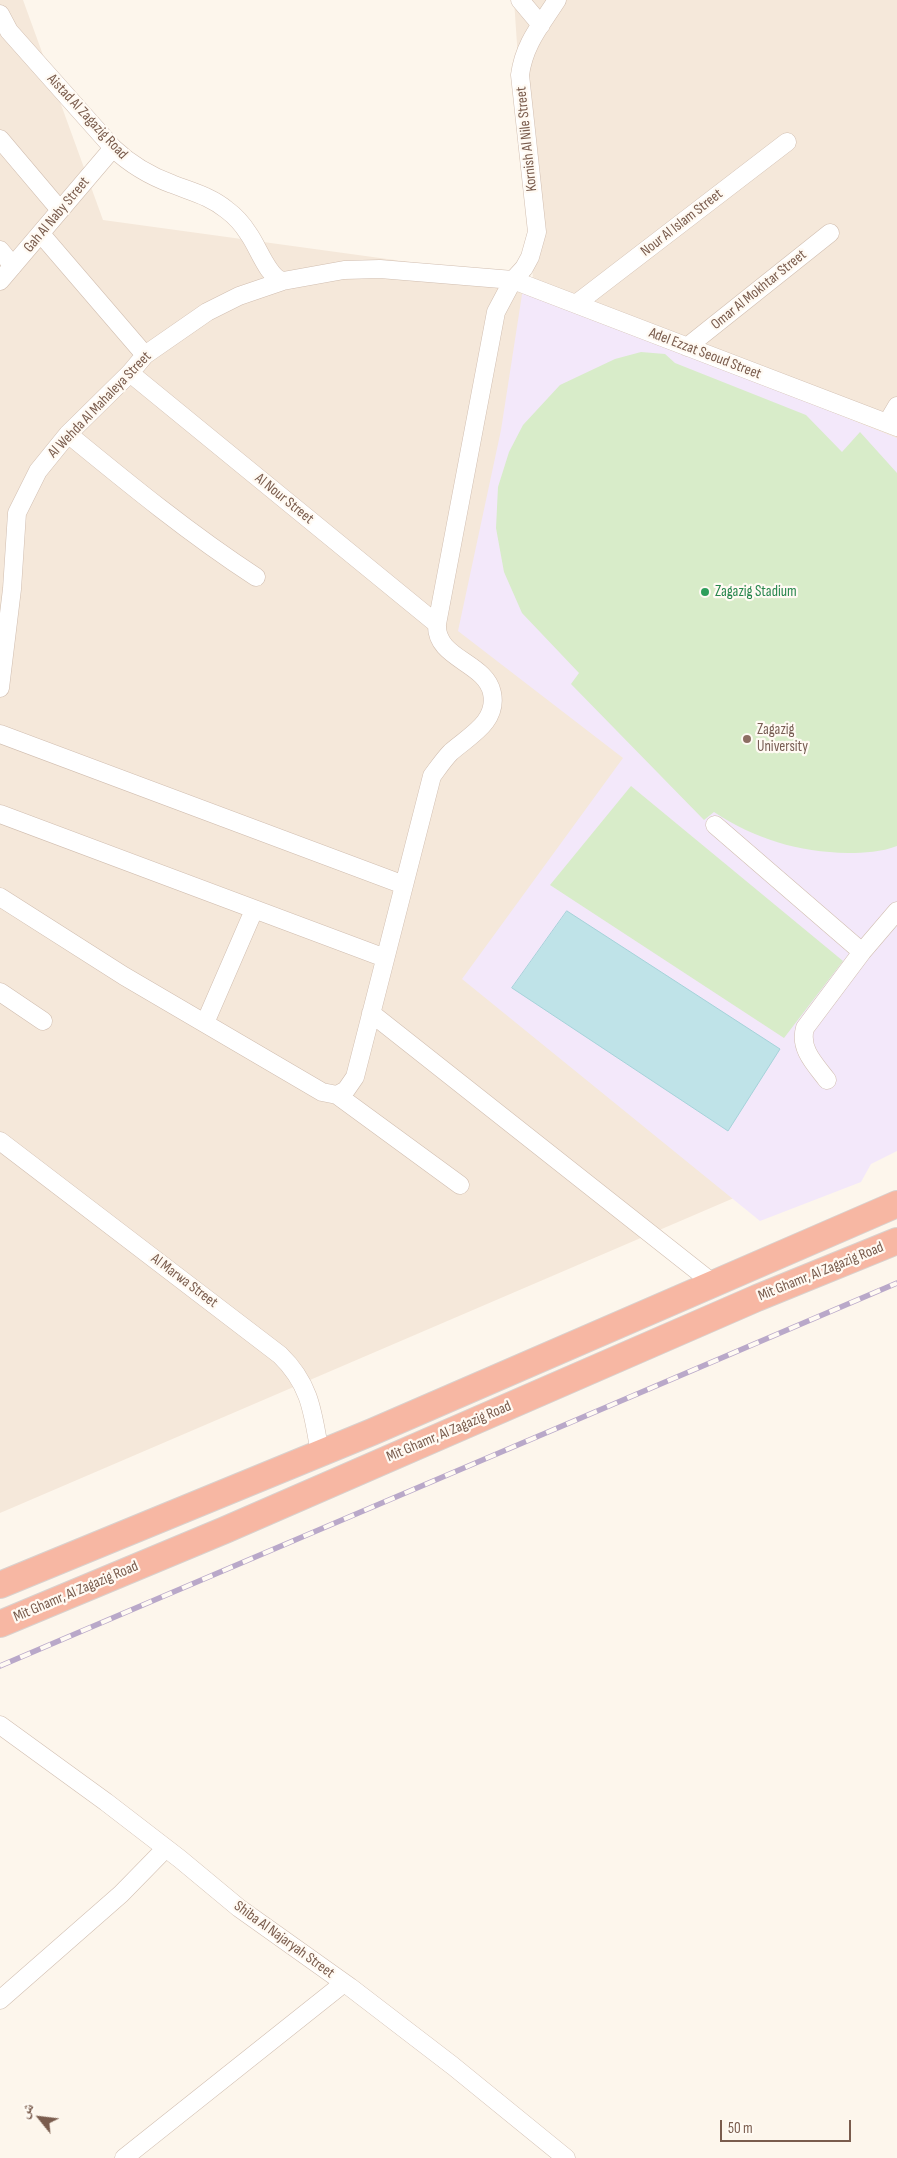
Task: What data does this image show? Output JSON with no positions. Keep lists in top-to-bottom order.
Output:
{
  "streets": {
    "highway": ["Mit Ghamr, Al Zagazig Road"],
    "street": [
      "Aistad Al Zagazig Road",
      "Kornish Al Nile Street",
      "Gah Al Naby Street",
      "Nour Al Islam Street",
      "Omar Al Mokhtar Street",
      "Adel Ezzat Seoud Street",
      "Al Wehda Al Mahaleya Street",
      "Al Nour Street",
      "Al Marwa Street",
      "Shiba Al Najaryah Street"
    ]
  },
  "crossings": [
    ["Aistad Al Zagazig Road", "Gah Al Naby Street"],
    ["Aistad Al Zagazig Road", "Al Wehda Al Mahaleya Street"],
    ["Kornish Al Nile Street", "Adel Ezzat Seoud Street"],
    ["Kornish Al Nile Street", "Al Nour Street"],
    ["Nour Al Islam Street", "Adel Ezzat Seoud Street"],
    ["Omar Al Mokhtar Street", "Adel Ezzat Seoud Street"],
    ["Al Wehda Al Mahaleya Street", "Al Nour Street"],
    ["Mit Ghamr, Al Zagazig Road", "Al Marwa Street"]
  ],
  "places": ["Zagazig Stadium", "Zagazig University"],
  "scale_bar": "50 m",
  "north": "top left"
}
